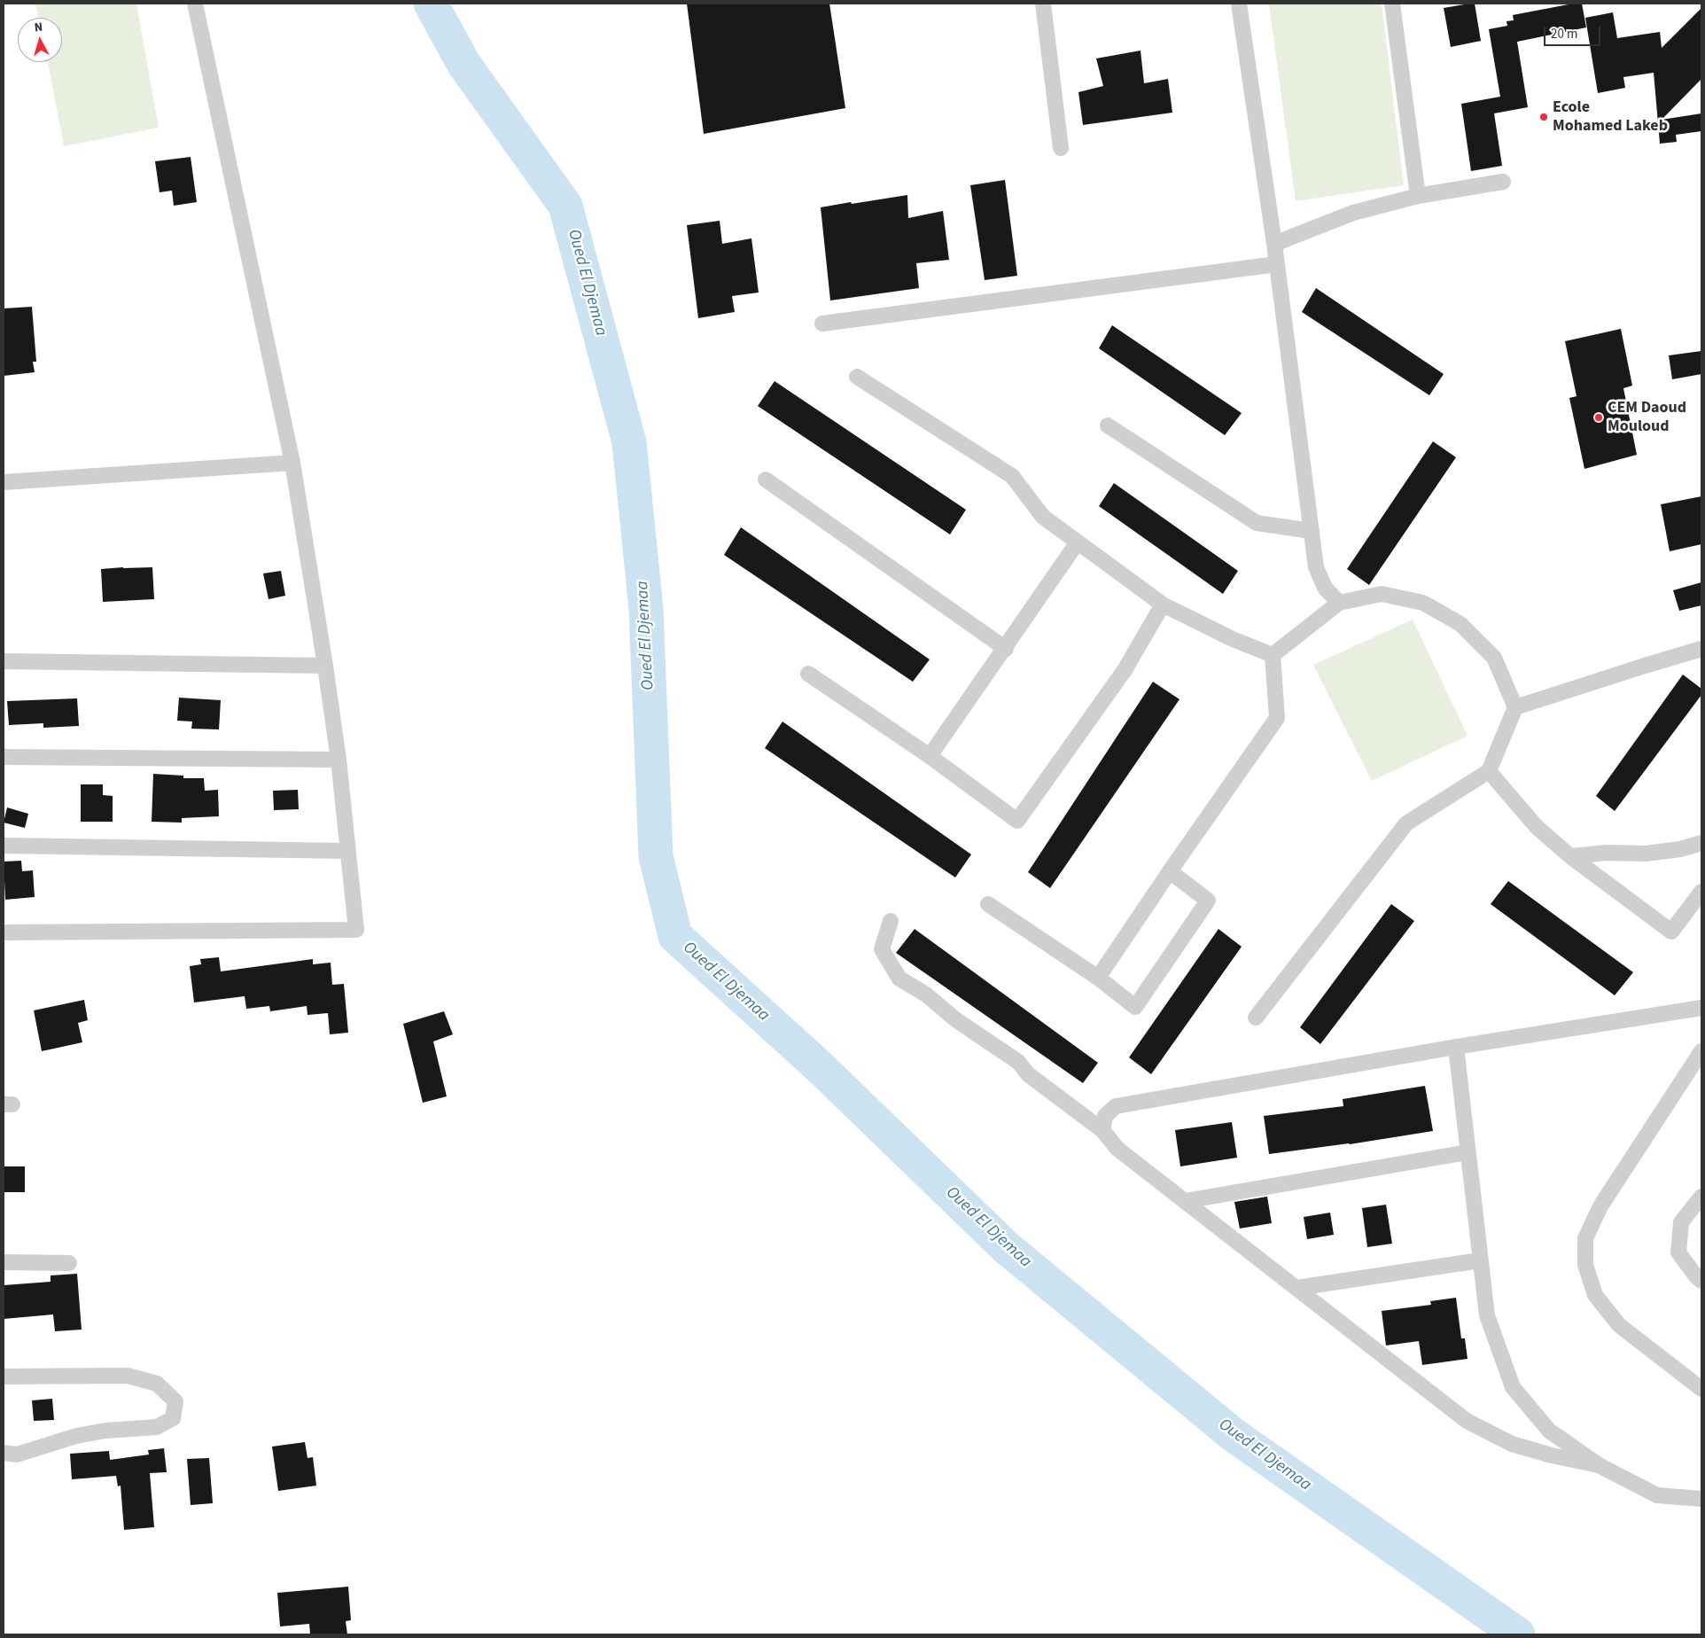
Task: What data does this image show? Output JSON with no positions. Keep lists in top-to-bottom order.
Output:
{
  "water": ["Oued El Djemaa"],
  "places": ["Ecole Mohamed Lakeb", "CEM Daoud Mouloud"],
  "scale_bar": "20 m",
  "north": "top"
}
